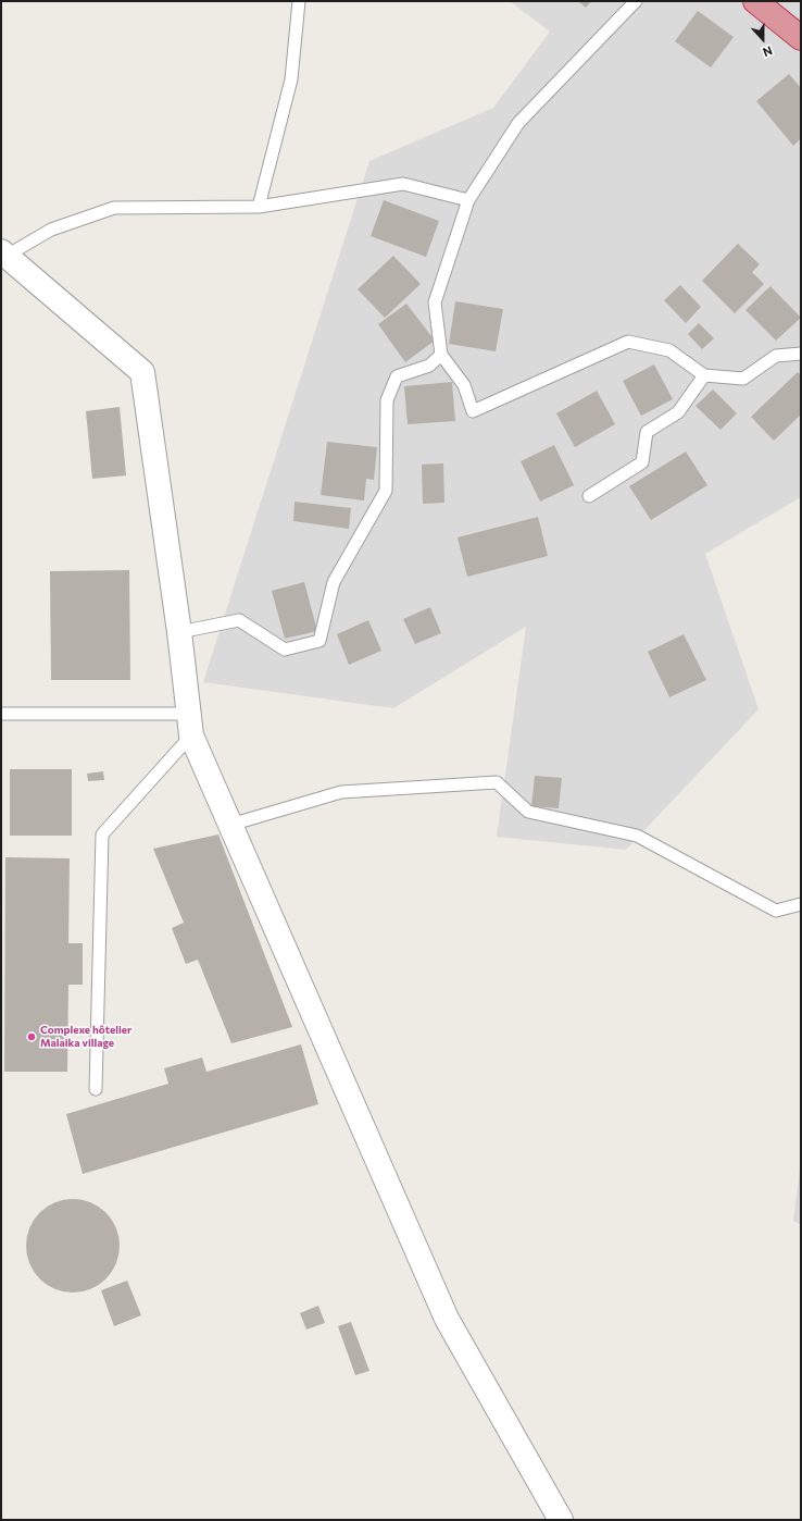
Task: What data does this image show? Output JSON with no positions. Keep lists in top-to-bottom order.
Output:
{
  "places": ["Complexe hôtelier Malaika village"],
  "north": "bottom"
}
